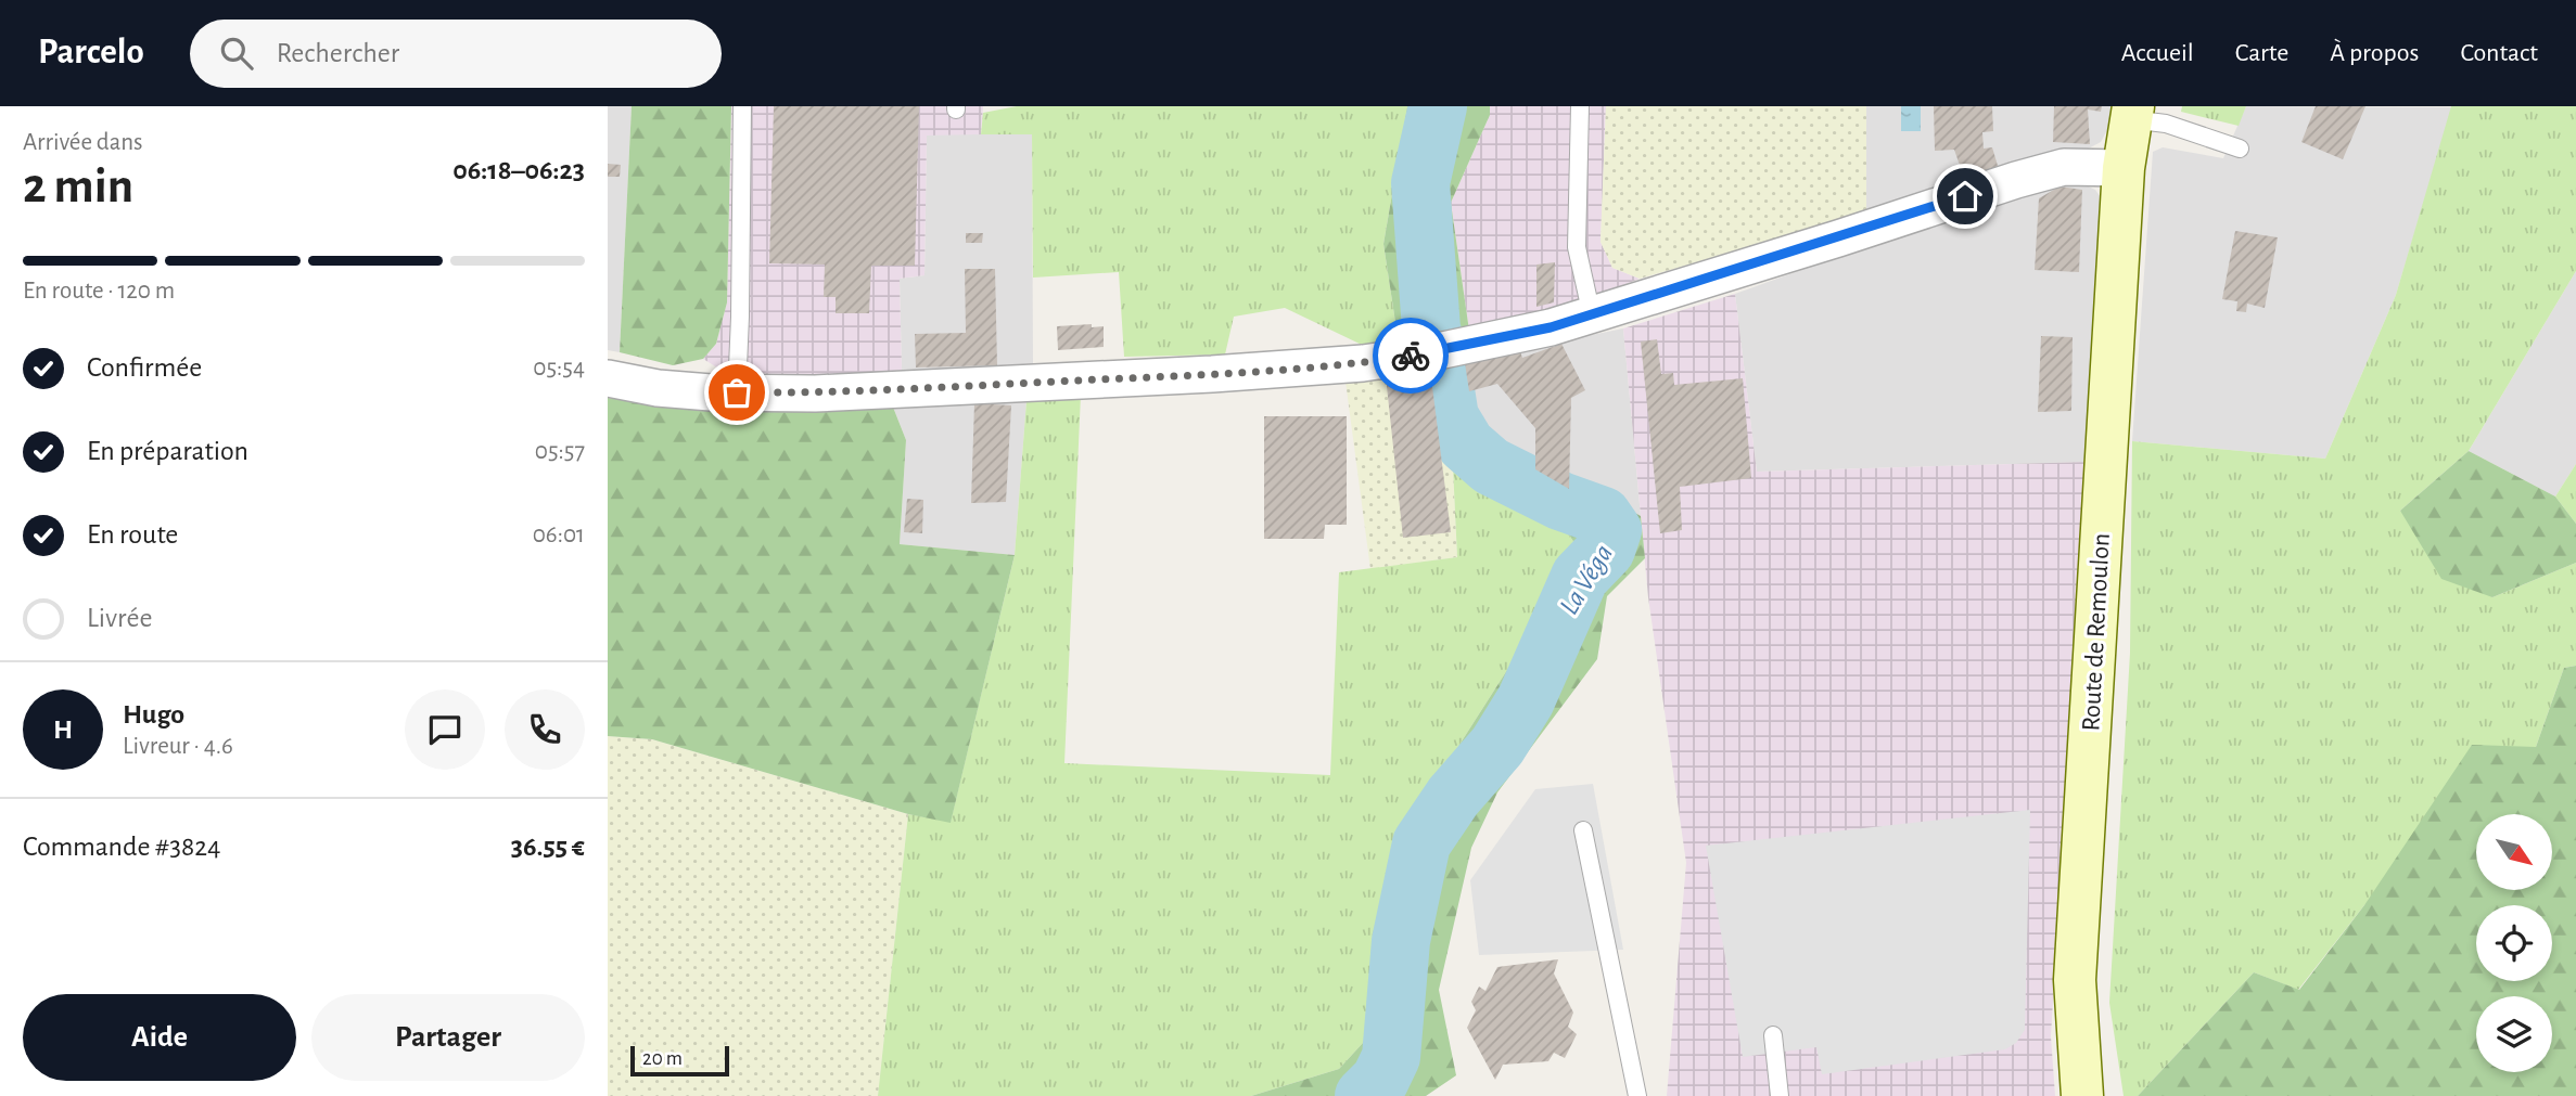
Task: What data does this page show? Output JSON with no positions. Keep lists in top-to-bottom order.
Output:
{
  "streets": {
    "main road": ["Route de Remoulon"]
  },
  "water": ["La Véga"],
  "scale_bar": "20 m",
  "north": "bottom right",
  "page": {
    "header": "Parcelo",
    "search": "Rechercher",
    "nav": [
      "Accueil",
      "Carte",
      "À propos",
      "Contact"
    ],
    "heading": ["2 min", "Arrivée dans", "06:18–06:23"],
    "panel": [
      "Hugo",
      "Livreur · 4.6",
      "Commande #3824",
      "36.55 €"
    ],
    "bar": "En route · 120 m",
    "list": [
      ["Confirmée", "05:54"],
      ["En préparation", "05:57"],
      ["En route", "06:01"],
      "Livrée"
    ],
    "round": "H",
    "buttons": ["Aide", "Partager"],
    "scale": "20 m"
  }
}
